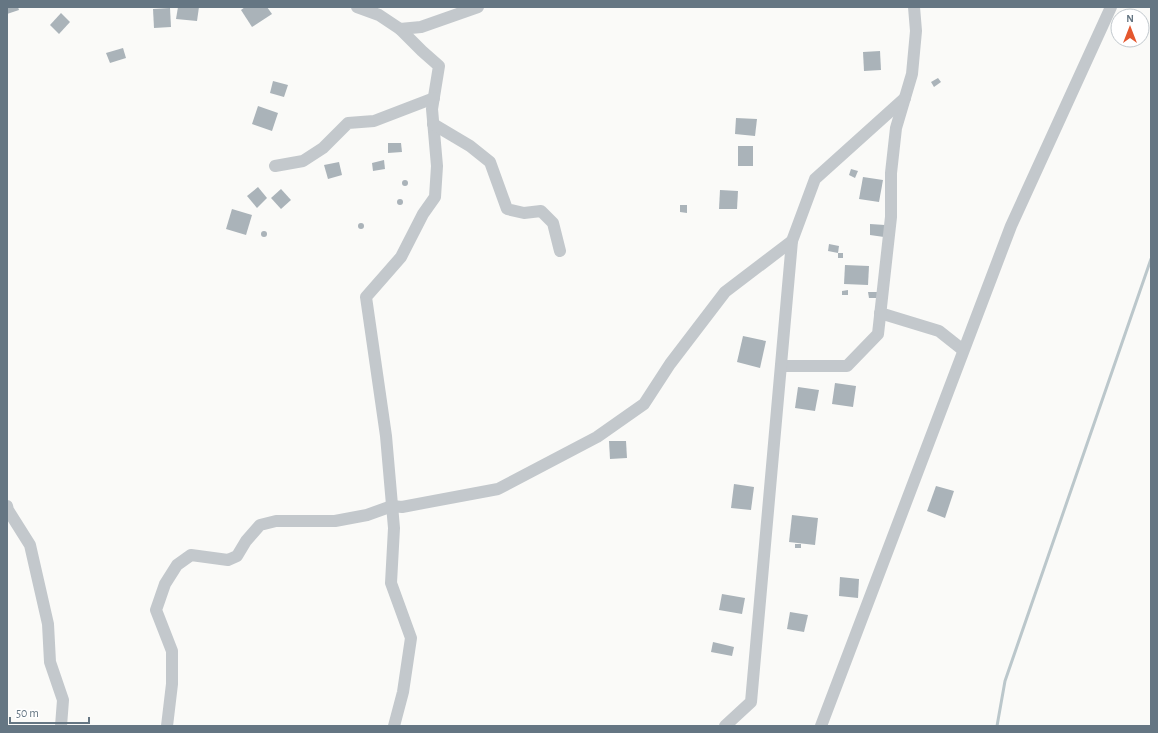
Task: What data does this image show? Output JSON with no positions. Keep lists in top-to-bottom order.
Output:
{
  "scale_bar": "50 m",
  "north": "top"
}
